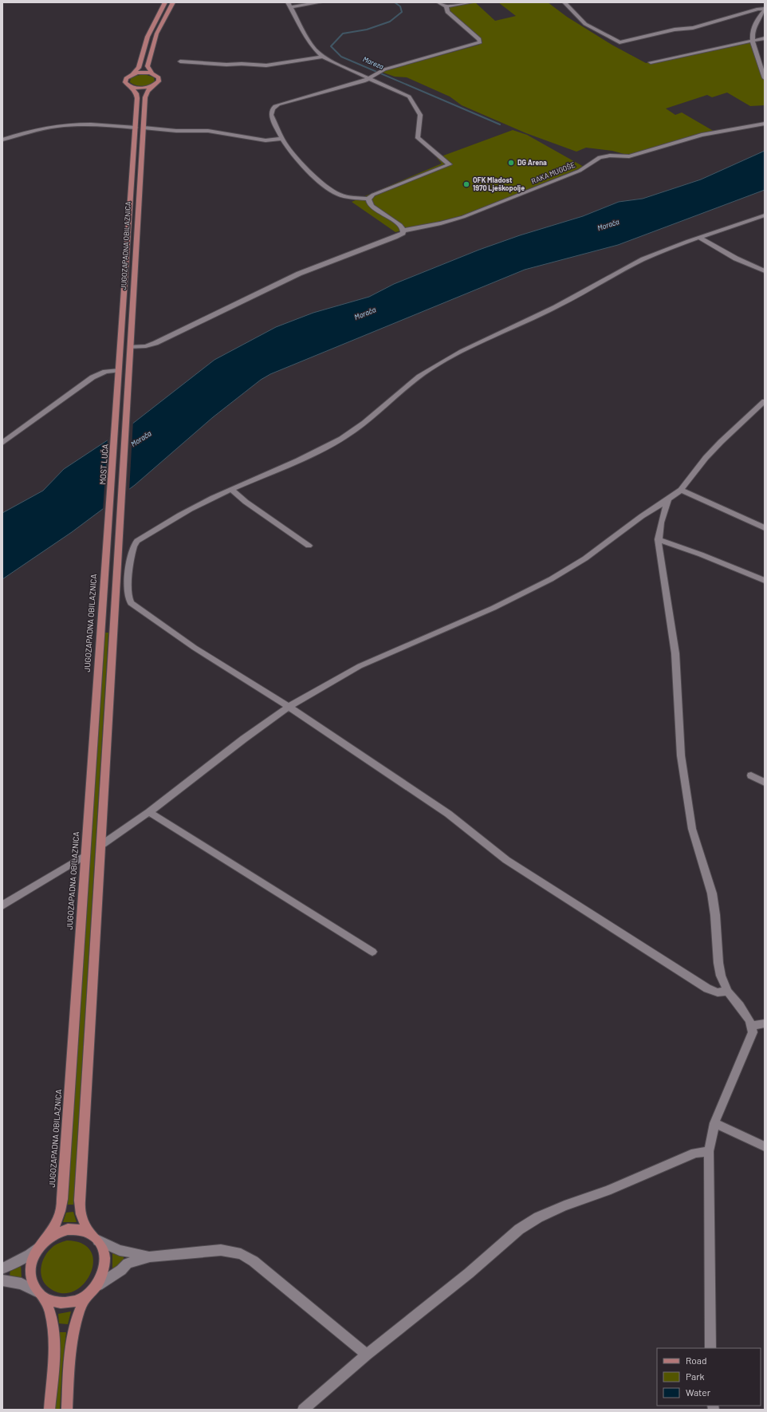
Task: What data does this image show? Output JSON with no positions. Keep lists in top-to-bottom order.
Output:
{
  "streets": {
    "main road": ["JUGOZAPADNA OBILAZNICA", "MOST LUČA"],
    "street": ["RAKA MUGOŠE"]
  },
  "crossings": [
    ["JUGOZAPADNA OBILAZNICA", "MOST LUČA"]
  ],
  "water": ["Mareza", "Morača"],
  "places": ["DG Arena", "OFK Mladost 1970 Lješkopolje"],
  "legend": ["Road", "Park", "Water"]
}
